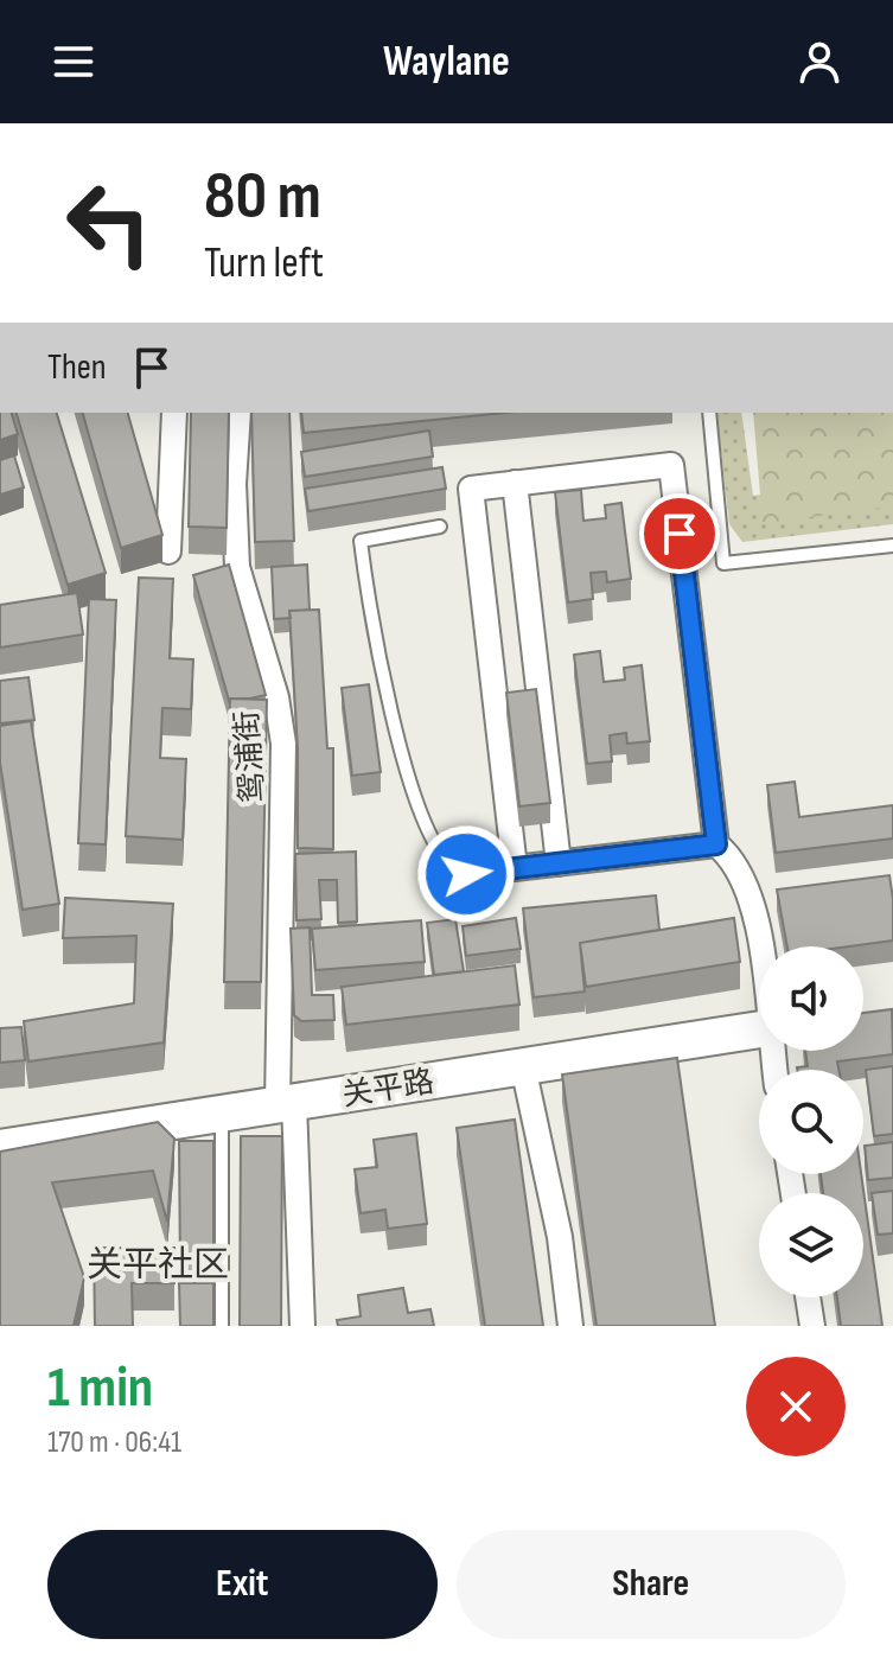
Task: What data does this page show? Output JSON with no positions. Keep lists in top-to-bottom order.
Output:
{
  "streets": {
    "street": ["鸳浦街", "关平路"]
  },
  "crossings": [
    ["鸳浦街", "关平路"]
  ],
  "districts": ["关平社区"],
  "page": {
    "header": "Waylane",
    "turn": ["80 m", "Turn left"],
    "then": "Then",
    "heading": ["1 min", "170 m · 06:41"],
    "buttons": ["Exit", "Share"]
  }
}
